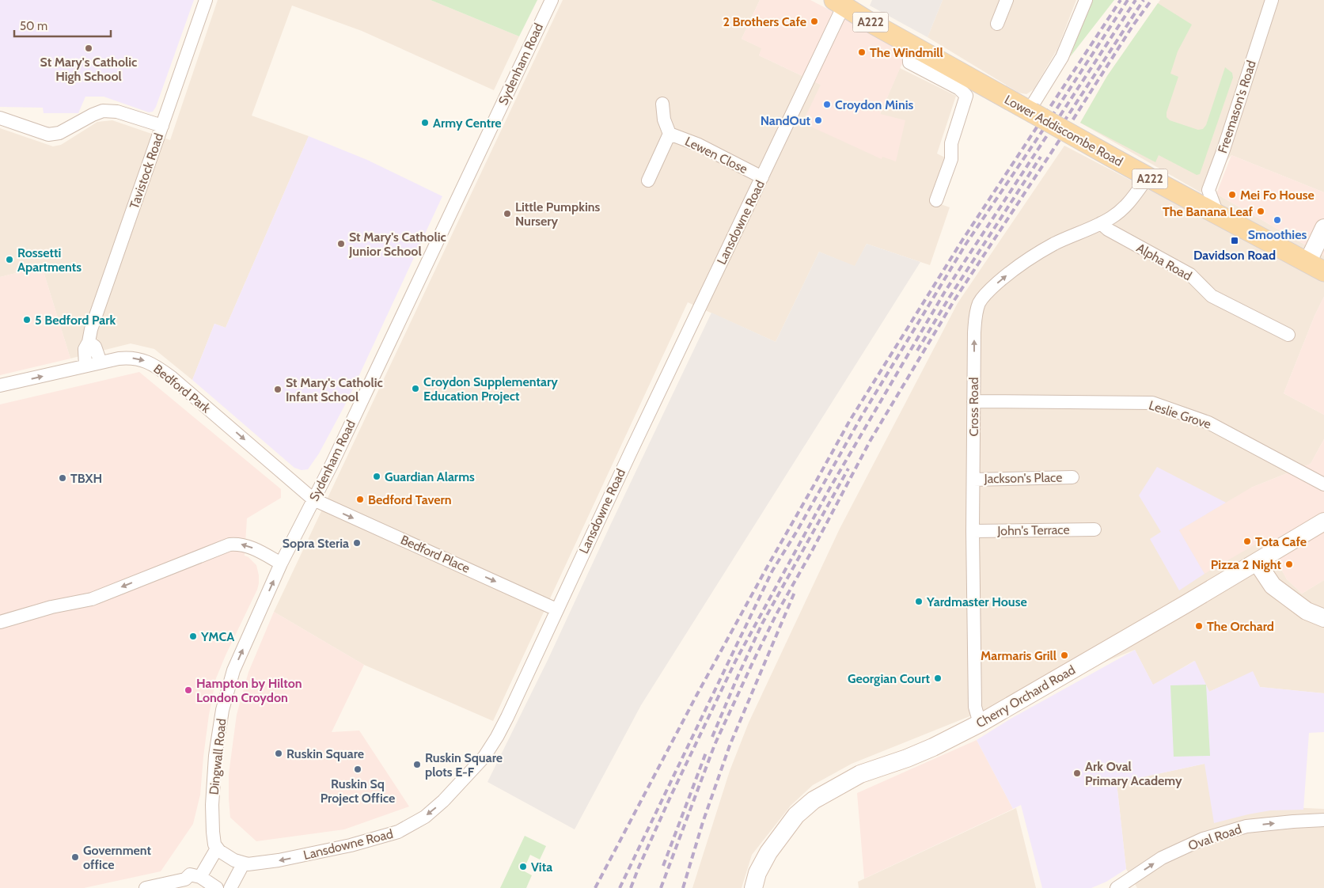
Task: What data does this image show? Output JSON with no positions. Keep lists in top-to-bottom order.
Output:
{
  "streets": {
    "main road": ["A222", "Lower Addiscombe Road"],
    "street": [
      "Sydenham Road",
      "Freemason's Road",
      "Lewen Close",
      "Tavistock Road",
      "Lansdowne Road",
      "Alpha Road",
      "Bedford Park",
      "Cross Road",
      "Leslie Grove",
      "Jackson's Place",
      "John's Terrace",
      "Bedford Place",
      "Cherry Orchard Road",
      "Dingwall Road",
      "Oval Road"
    ]
  },
  "crossings": [
    ["A222", "Lower Addiscombe Road"],
    ["A222", "Lansdowne Road"],
    ["Sydenham Road", "Bedford Park"],
    ["Sydenham Road", "Bedford Place"],
    ["Sydenham Road", "Dingwall Road"],
    ["Freemason's Road", "Lower Addiscombe Road"],
    ["Lower Addiscombe Road", "Cross Road"],
    ["Lewen Close", "Lansdowne Road"],
    ["Tavistock Road", "Bedford Park"],
    ["Lansdowne Road", "Bedford Place"],
    ["Alpha Road", "Cross Road"],
    ["Bedford Park", "Bedford Place"],
    ["Cross Road", "Leslie Grove"],
    ["Cross Road", "Jackson's Place"],
    ["Cross Road", "John's Terrace"],
    ["Cross Road", "Cherry Orchard Road"]
  ],
  "one_way": [
    "Lansdowne Road",
    "Bedford Park",
    "Bedford Place",
    "Dingwall Road",
    "Oval Road"
  ],
  "places": {
    "other": [
      "2 Brothers Cafe",
      "St Mary's Catholic High School",
      "The Windmill",
      "Croydon Minis",
      "NandOut",
      "Army Centre",
      "Mei Fo House",
      "The Banana Leaf",
      "Little Pumpkins Nursery",
      "Smoothies",
      "St Mary's Catholic Junior School",
      "Rossetti Apartments",
      "5 Bedford Park",
      "Croydon Supplementary Education Project",
      "St Mary's Catholic Infant School",
      "Guardian Alarms",
      "TBXH",
      "Bedford Tavern",
      "Tota Cafe",
      "Sopra Steria",
      "Pizza 2 Night",
      "Yardmaster House",
      "The Orchard",
      "YMCA",
      "Marmaris Grill",
      "Georgian Court",
      "Hampton by Hilton London Croydon",
      "Ruskin Square",
      "Ruskin Square plots E-F",
      "Ruskin Sq Project Office",
      "Ark Oval Primary Academy",
      "Government office",
      "Vita"
    ],
    "transit": ["Davidson Road"]
  },
  "scale_bar": "50 m"
}
